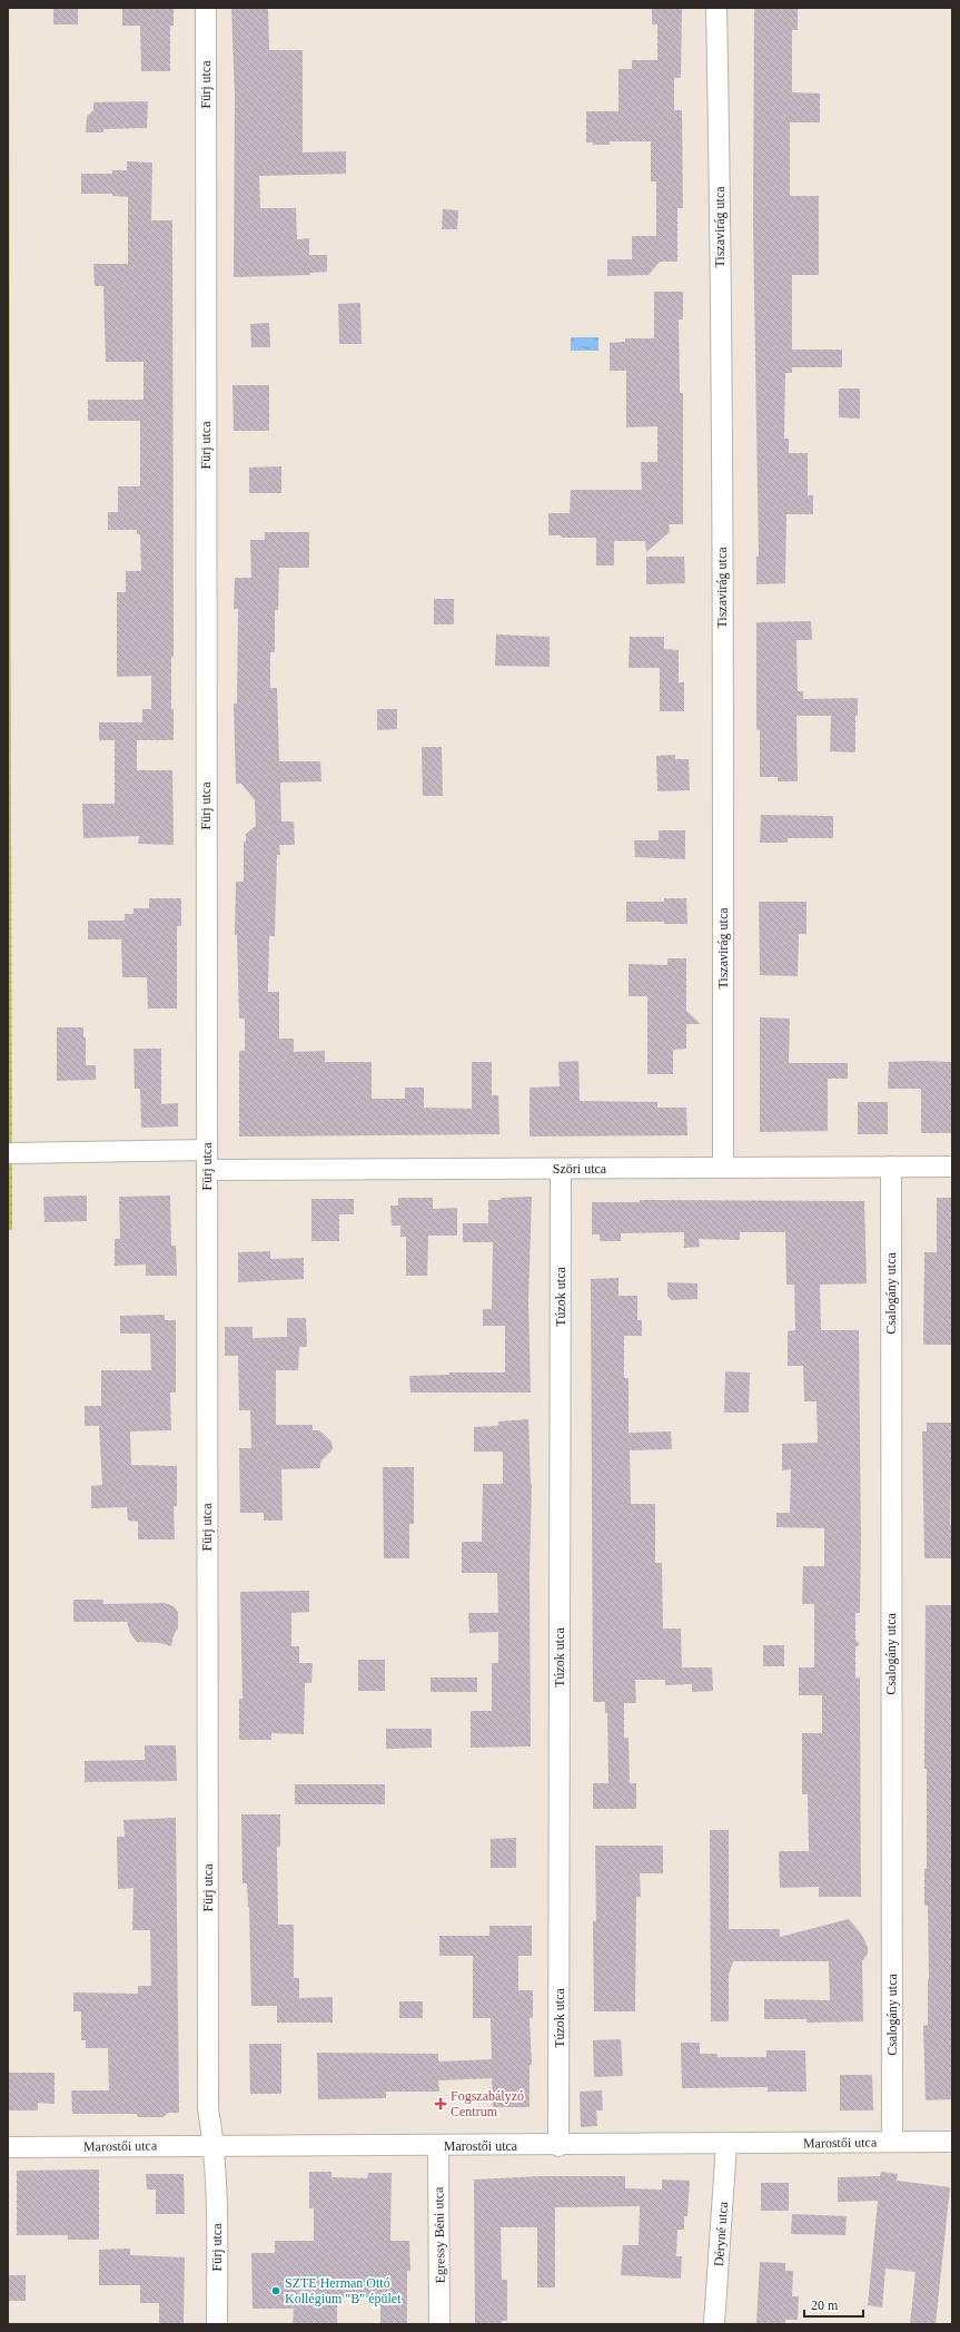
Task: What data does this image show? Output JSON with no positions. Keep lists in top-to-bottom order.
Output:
{
  "streets": {
    "street": [
      "Fürj utca",
      "Tiszavirág utca",
      "Szöri utca",
      "Csalogány utca",
      "Túzok utca",
      "Marostői utca",
      "Déryné utca",
      "Egressy Béni utca"
    ]
  },
  "crossings": [
    ["Fürj utca", "Szöri utca"],
    ["Fürj utca", "Marostői utca"],
    ["Tiszavirág utca", "Szöri utca"],
    ["Szöri utca", "Csalogány utca"],
    ["Szöri utca", "Túzok utca"],
    ["Csalogány utca", "Marostői utca"],
    ["Túzok utca", "Marostői utca"],
    ["Marostői utca", "Déryné utca"],
    ["Marostői utca", "Egressy Béni utca"]
  ],
  "places": {
    "health": ["Fogszabályzó Centrum"],
    "other": ["SZTE Herman Ottó Kollégium \"B\" épület"]
  },
  "scale_bar": "20 m"
}
